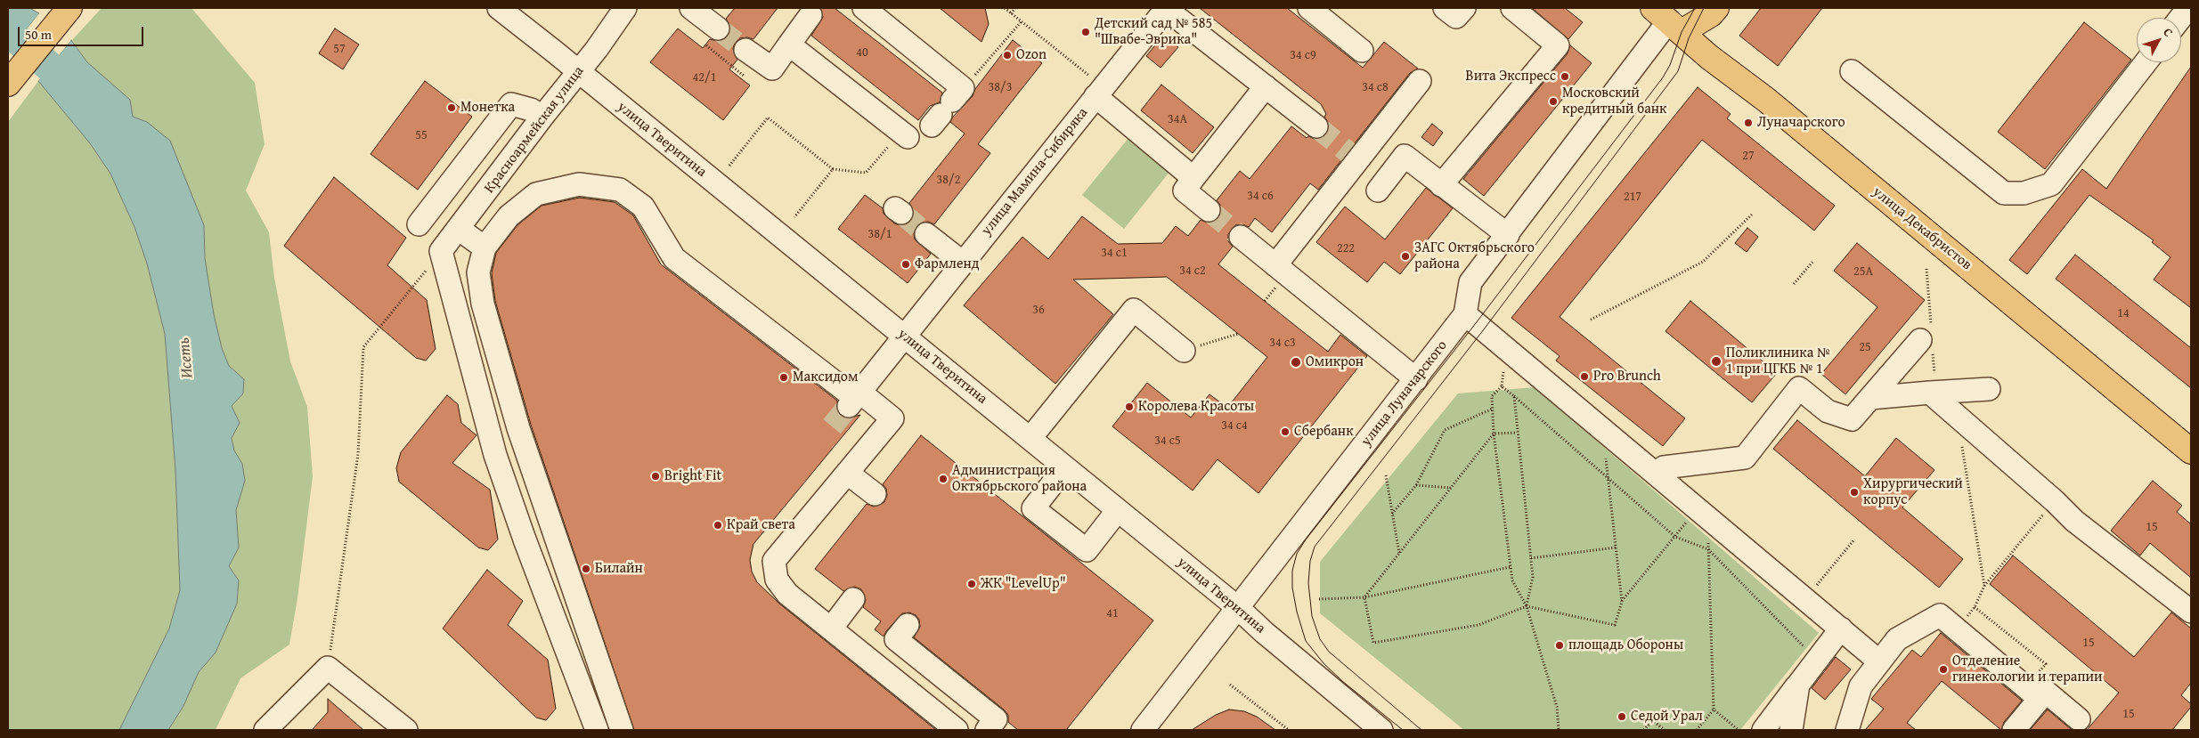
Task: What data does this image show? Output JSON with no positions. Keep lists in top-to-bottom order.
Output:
{
  "streets": {
    "main road": ["улица Декабристов", "улица Луначарского"],
    "street": ["Красноармейская улица", "улица Тверитина", "улица Мамина-Сибиряка"]
  },
  "crossings": [
    ["Красноармейская улица", "улица Тверитина"],
    ["улица Тверитина", "улица Мамина-Сибиряка"],
    ["улица Тверитина", "улица Луначарского"],
    ["улица Декабристов", "улица Луначарского"]
  ],
  "water": ["Исеть"],
  "places": [
    "Детский сад № 585 \"Швабе-Эврика\"",
    "Ozon",
    "Вита Экспресс",
    "Московский кредитный банк",
    "Монетка",
    "Луначарского",
    "ЗАГС Октябрьского района",
    "Фармленд",
    "Поликлиника № 1 при ЦГКБ № 1",
    "Омикрон",
    "Pro Brunch",
    "Максидом",
    "Королева Красоты",
    "Сбербанк",
    "Bright Fit",
    "Администрация Октябрьского района",
    "Хирургический корпус",
    "Край света",
    "Билайн",
    "ЖК \"LevelUp\"",
    "площадь Обороны",
    "Отделение гинекологии и терапии",
    "Седой Урал"
  ],
  "house_numbers": [
    "57",
    "40",
    "34 с9",
    "42/1",
    "38/3",
    "34 с8",
    "34А",
    "55",
    "27",
    "38/2",
    "34 с6",
    "217",
    "38/1",
    "222",
    "34 с1",
    "34 с2",
    "25А",
    "36",
    "14",
    "34 с3",
    "25",
    "34 с4",
    "34 с5",
    "15",
    "41",
    "15",
    "15"
  ],
  "scale_bar": "50 m",
  "north": "top right"
}
